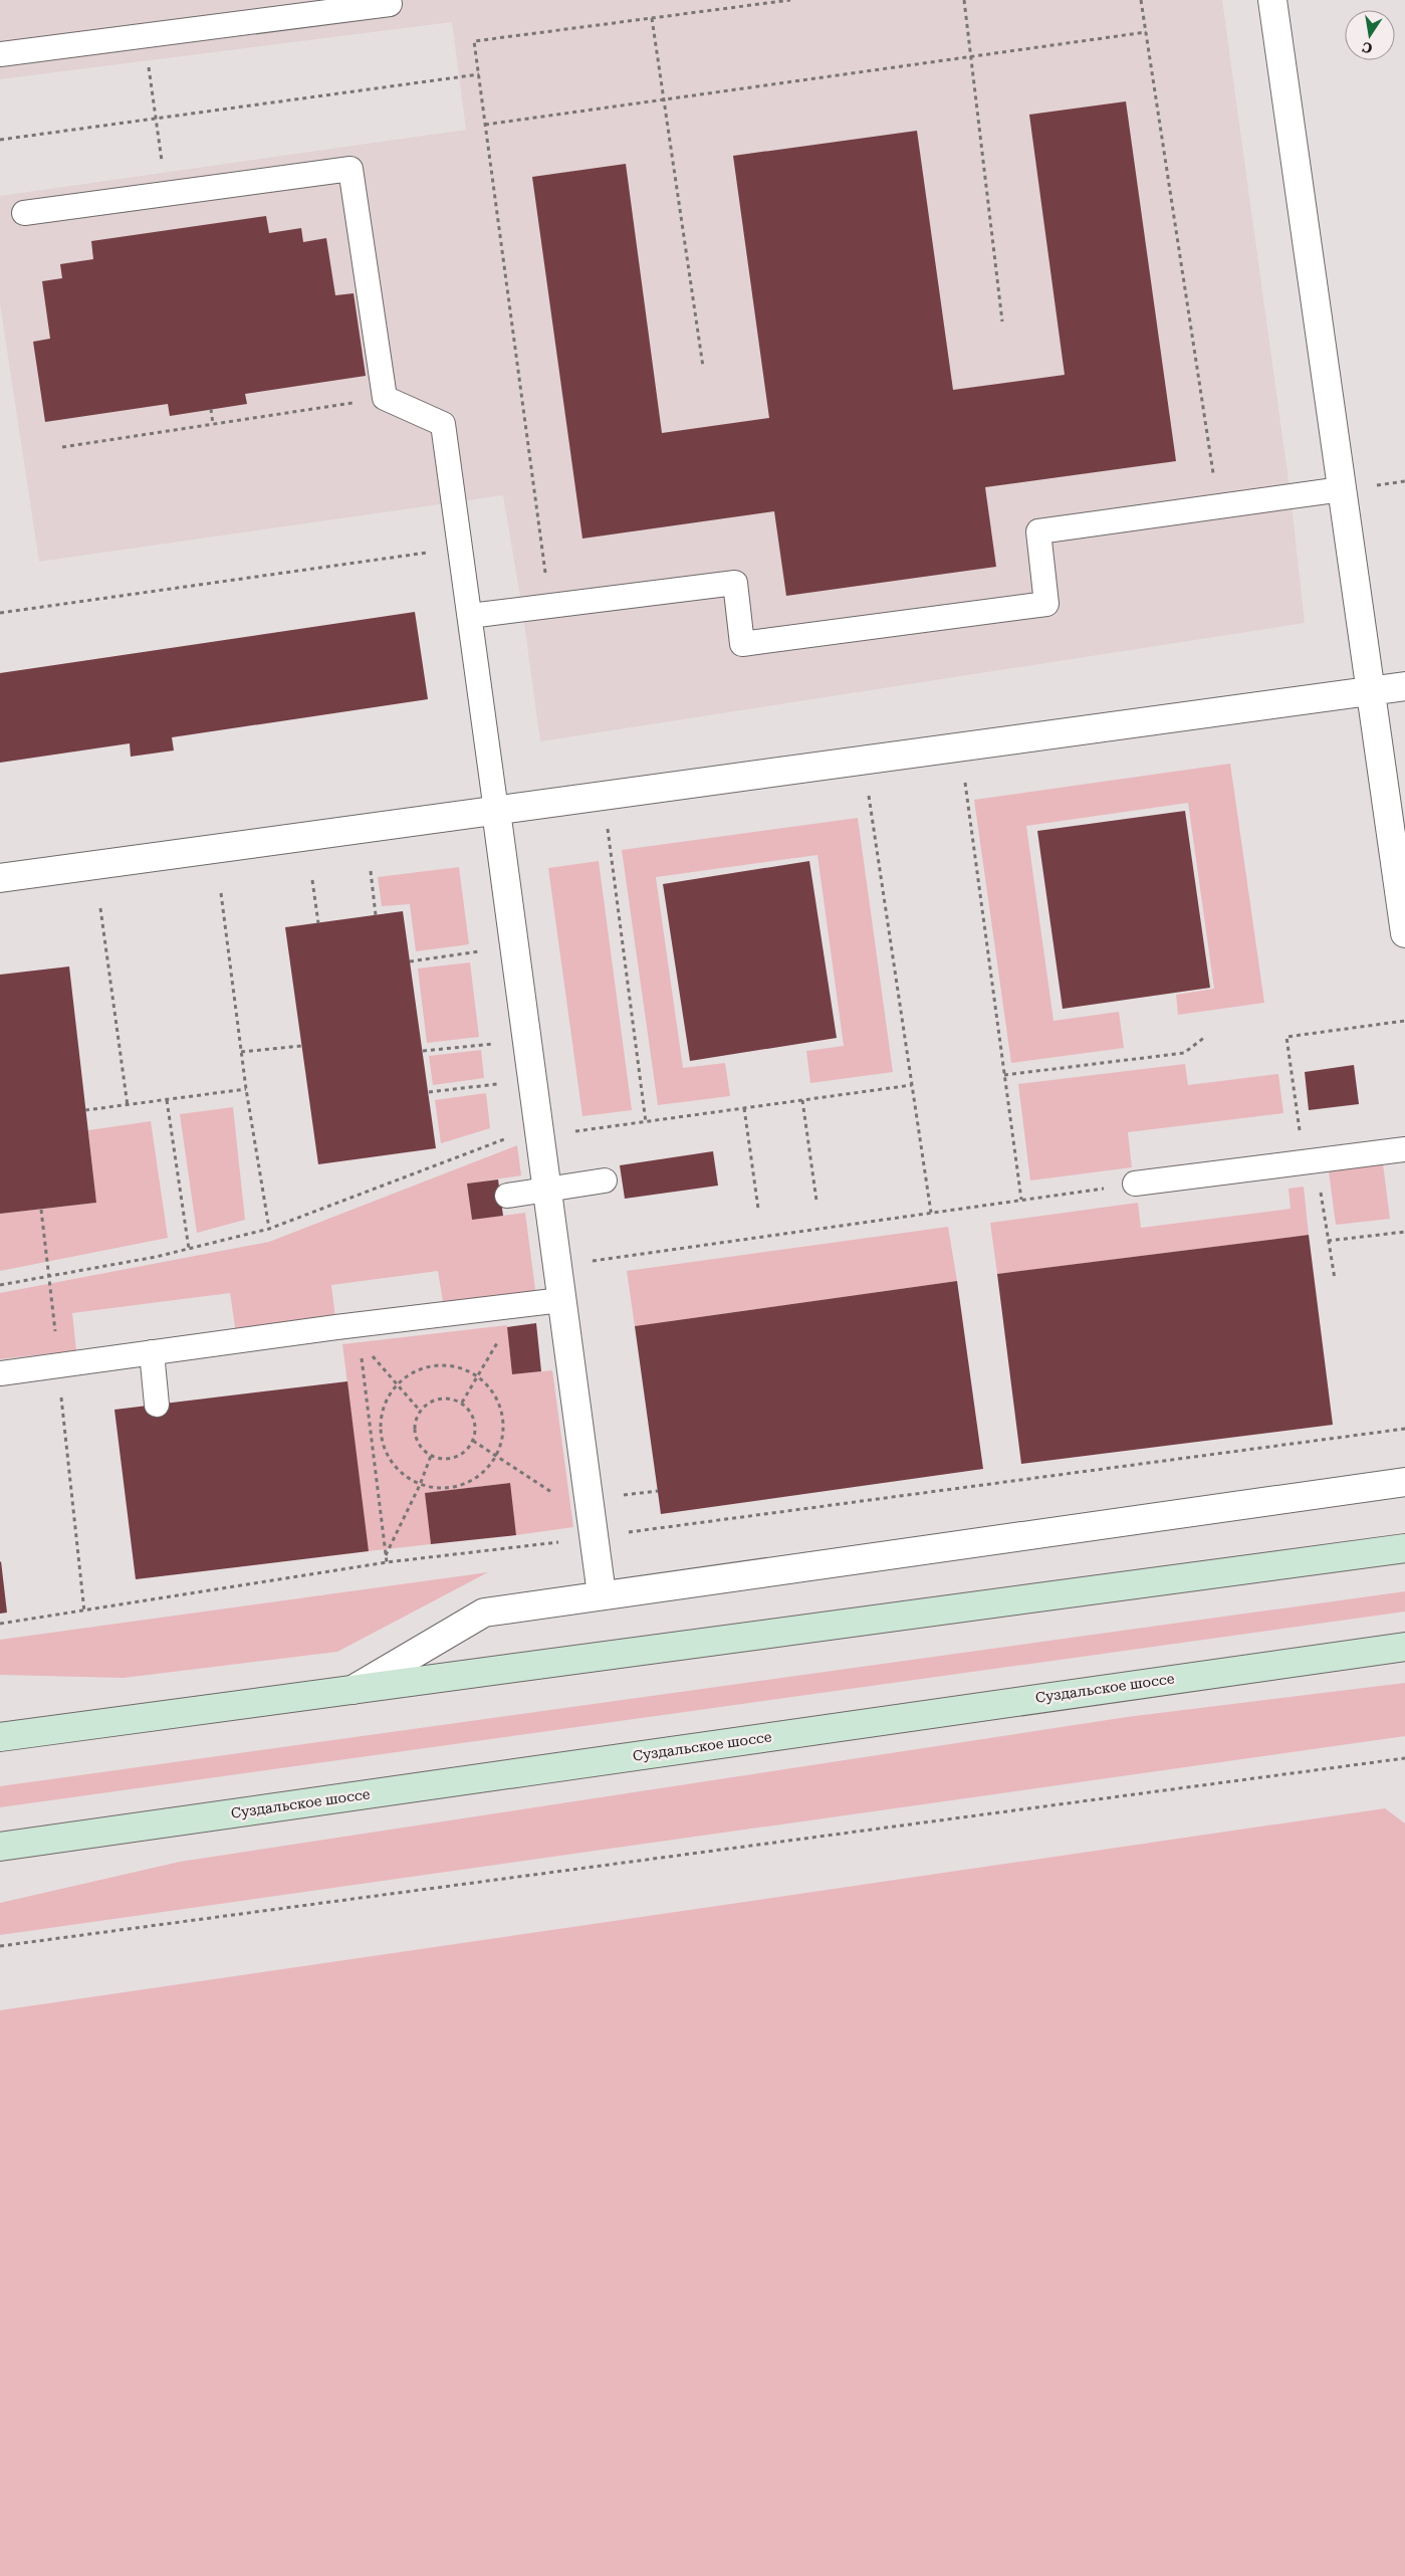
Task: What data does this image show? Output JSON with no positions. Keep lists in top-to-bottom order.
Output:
{
  "streets": {
    "main road": ["Суздальское шоссе"]
  },
  "north": "bottom"
}
